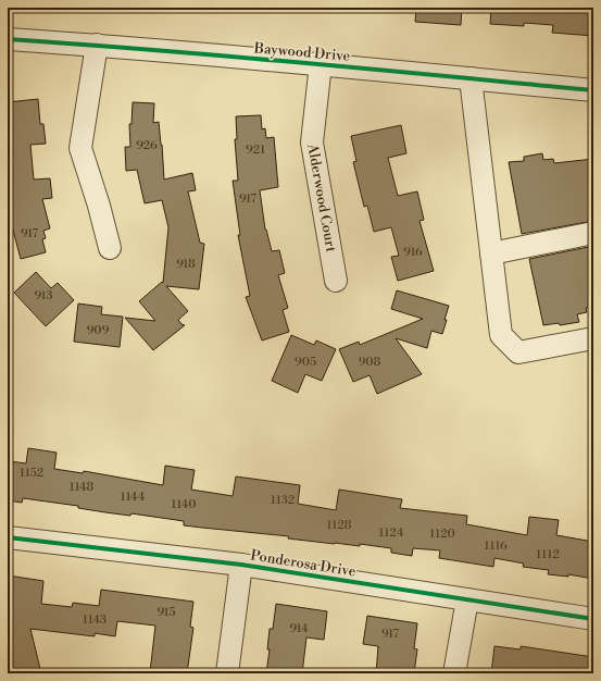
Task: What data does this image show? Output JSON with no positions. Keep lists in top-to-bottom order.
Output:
{
  "streets": {
    "street": ["Baywood Drive", "Alderwood Court", "Ponderosa Drive"]
  },
  "crossings": [
    ["Baywood Drive", "Alderwood Court"]
  ],
  "house_numbers": [
    "926",
    "921",
    "917",
    "917",
    "916",
    "918",
    "913",
    "909",
    "905",
    "908",
    "1152",
    "1148",
    "1144",
    "1132",
    "1140",
    "1128",
    "1124",
    "1120",
    "1116",
    "1112",
    "915",
    "1143",
    "914",
    "917"
  ]
}
